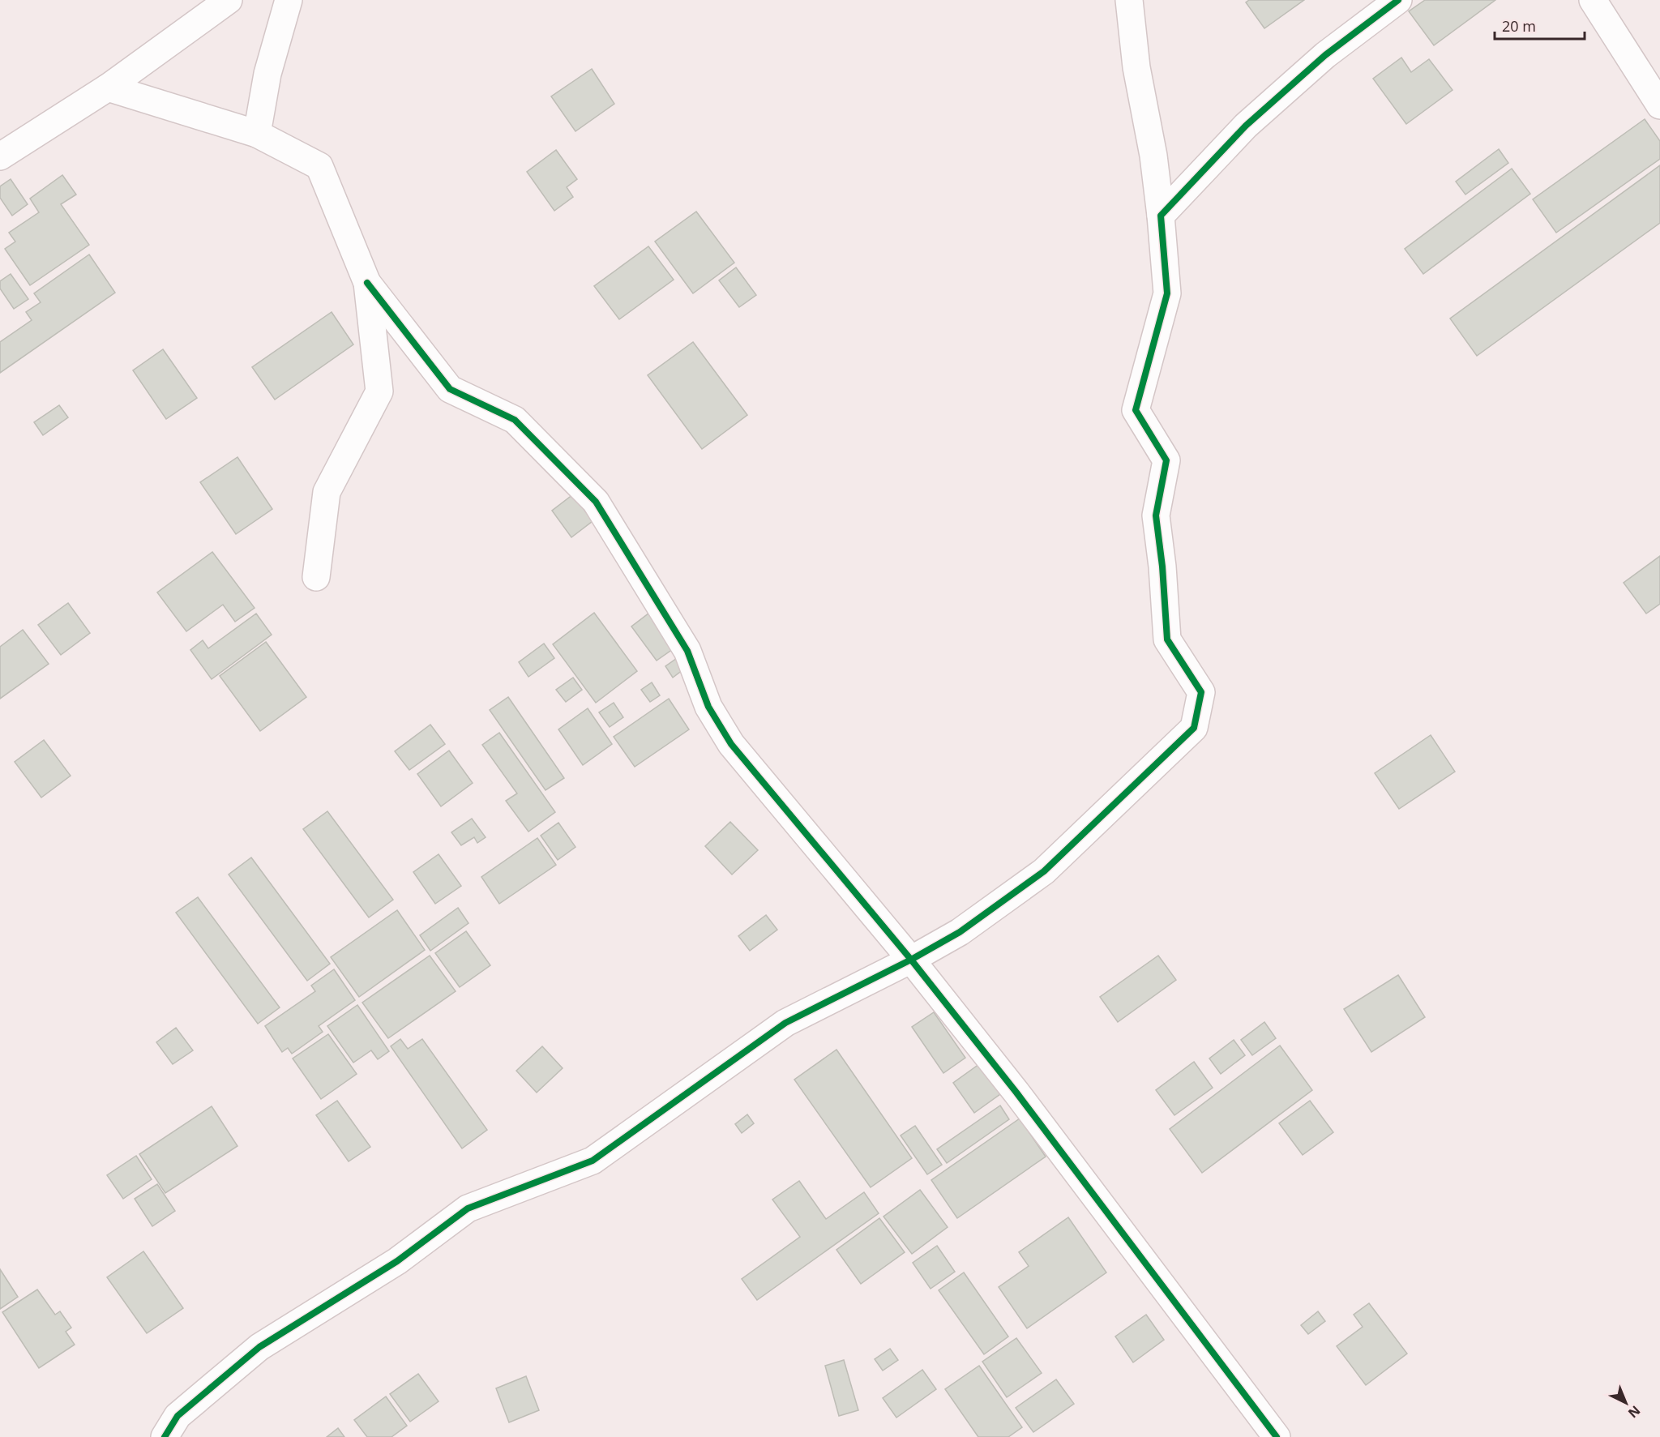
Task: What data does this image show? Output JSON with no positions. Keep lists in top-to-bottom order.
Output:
{
  "scale_bar": "20 m",
  "north": "bottom right"
}
